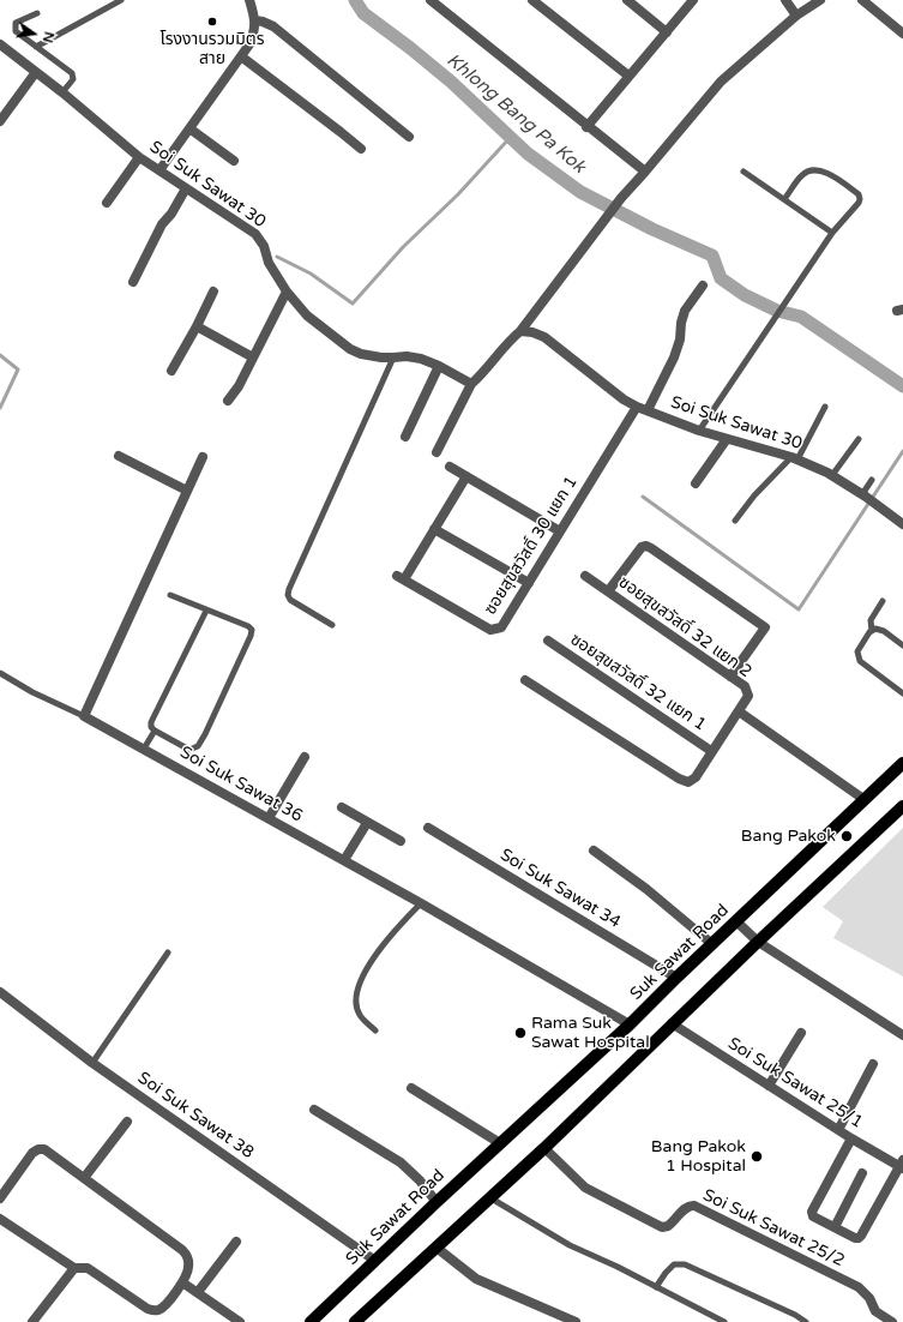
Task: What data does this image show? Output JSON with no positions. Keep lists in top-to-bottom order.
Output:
{
  "streets": {
    "main road": ["Suk Sawat Road"],
    "street": [
      "Soi Suk Sawat 30",
      "ซอยสุขสวัสดิ์ 30 แยก 1",
      "ซอยสุขสวัสดิ์ 32 แยก 2",
      "ซอยสุขสวัสดิ์ 32 แยก 1",
      "Soi Suk Sawat 36",
      "Soi Suk Sawat 34",
      "Soi Suk Sawat 25/1",
      "Soi Suk Sawat 38",
      "Soi Suk Sawat 25/2"
    ]
  },
  "crossings": [
    ["Soi Suk Sawat 30", "ซอยสุขสวัสดิ์ 30 แยก 1"],
    ["ซอยสุขสวัสดิ์ 32 แยก 2", "ซอยสุขสวัสดิ์ 32 แยก 1"],
    ["Soi Suk Sawat 36", "Suk Sawat Road"],
    ["Soi Suk Sawat 34", "Suk Sawat Road"],
    ["Suk Sawat Road", "Soi Suk Sawat 38"]
  ],
  "water": ["Khlong Bang Pa Kok"],
  "places": [
    "โรงงานรวมมิตร สาย",
    "Bang Pakok",
    "Rama Suk Sawat Hospital",
    "Bang Pakok 1 Hospital"
  ],
  "north": "right"
}
